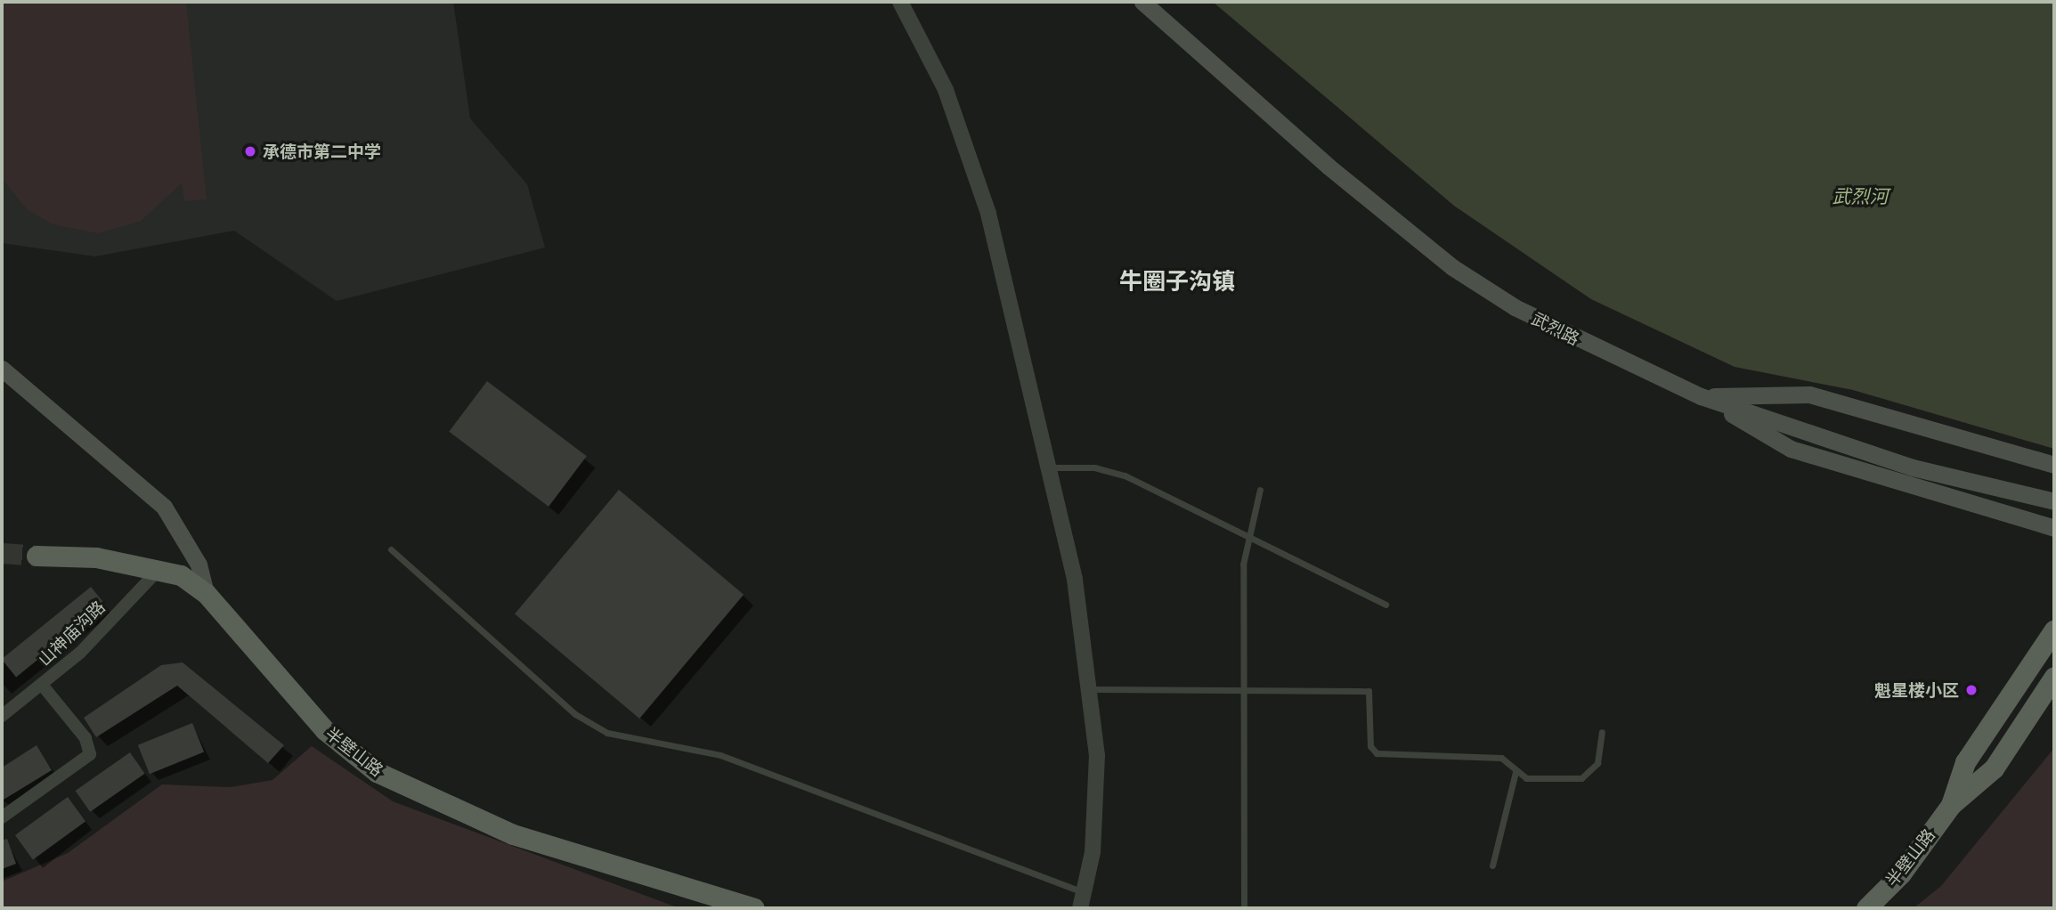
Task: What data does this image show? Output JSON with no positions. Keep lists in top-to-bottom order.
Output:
{
  "streets": {
    "main road": ["武烈路", "半壁山路"],
    "street": ["山神庙沟路"]
  },
  "crossings": [
    ["山神庙沟路", "半壁山路"]
  ],
  "districts": ["牛圈子沟镇"],
  "water": ["武烈河"],
  "places": ["承德市第二中学", "魁星楼小区"]
}
